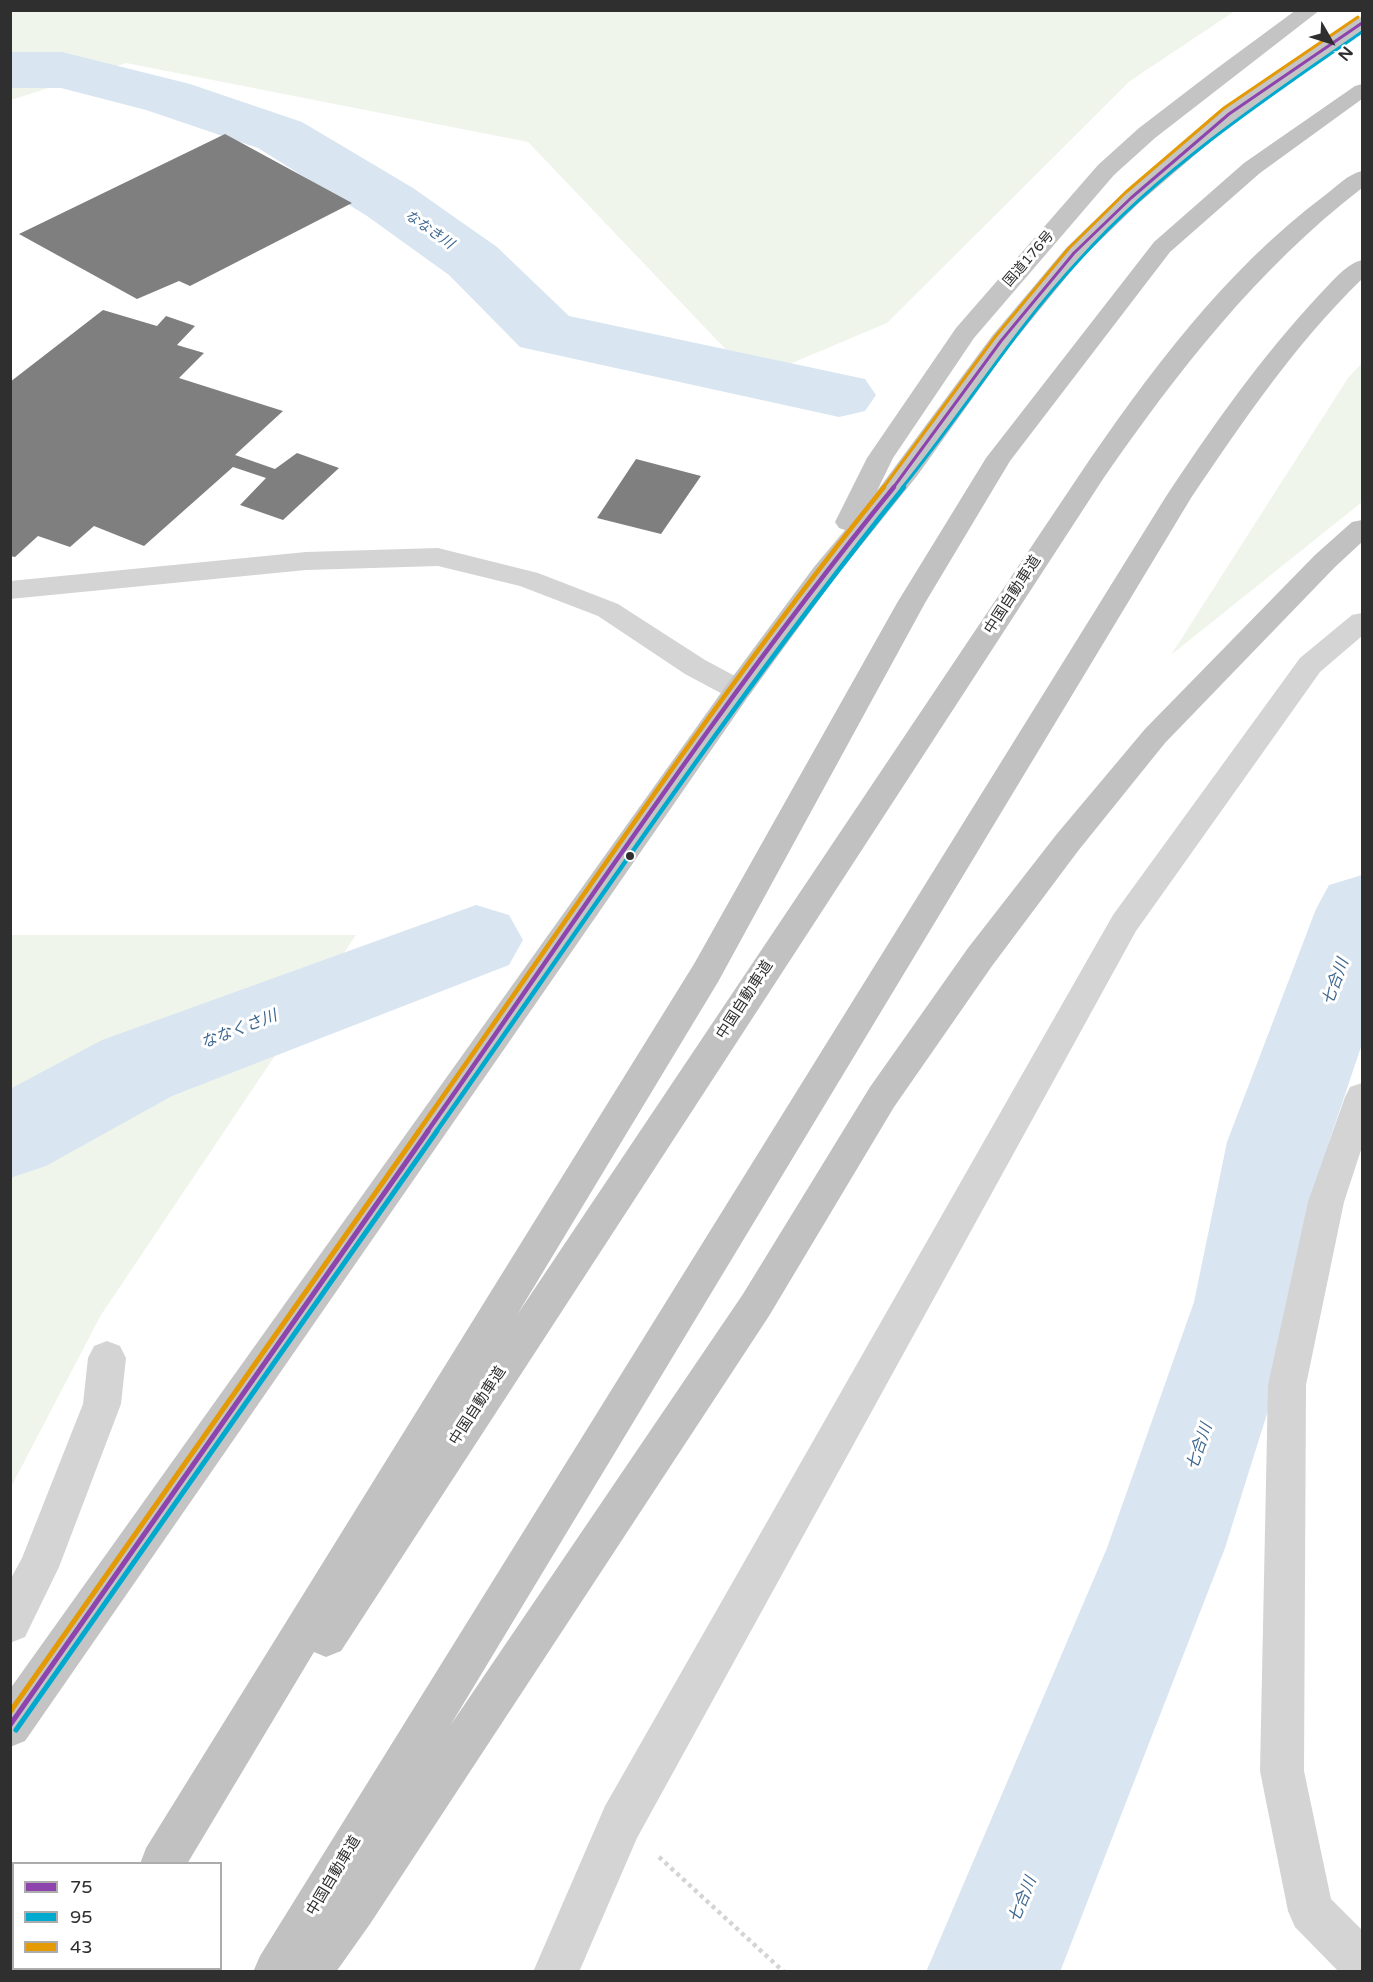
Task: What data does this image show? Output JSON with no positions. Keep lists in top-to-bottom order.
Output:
{
  "streets": {
    "highway": ["国道176号", "中国自動車道"]
  },
  "water": ["ななき川", "七合川", "ななくさ川"],
  "lines": ["transit line 43", "transit line 75", "transit line 95"],
  "legend": ["75", "95", "43"],
  "north": "bottom right"
}
